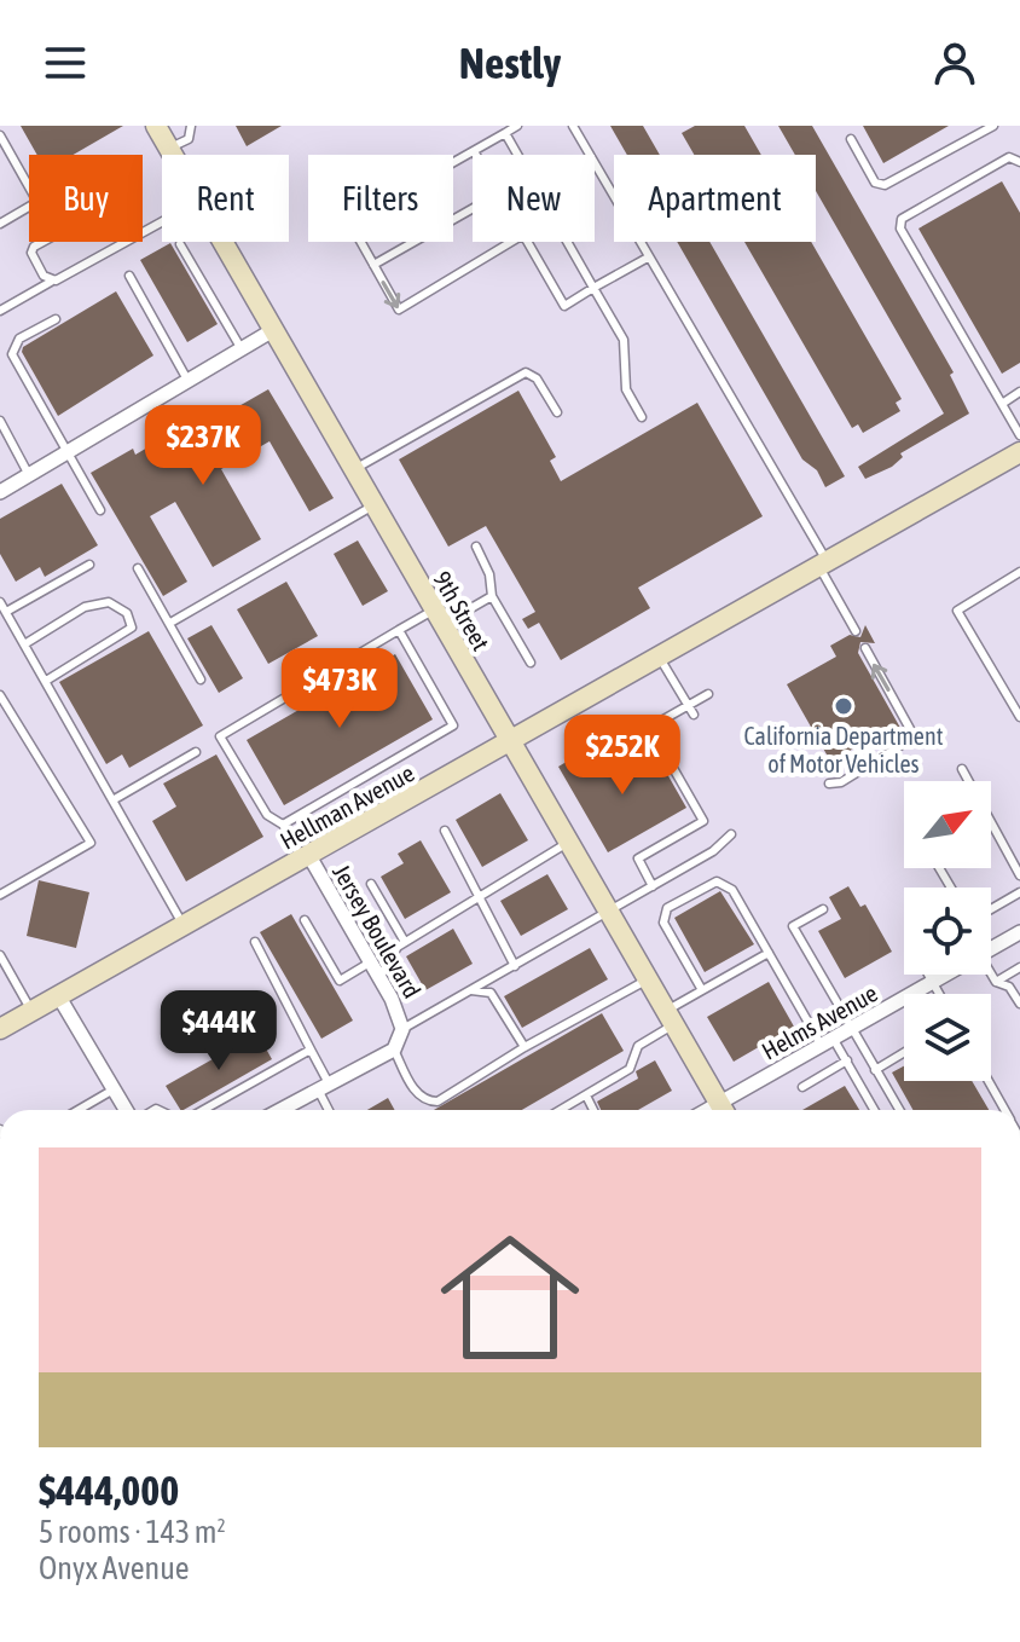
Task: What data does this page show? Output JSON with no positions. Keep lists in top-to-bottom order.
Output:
{
  "streets": {
    "street": [
      "9th Street",
      "Hellman Avenue",
      "Jersey Boulevard",
      "Helms Avenue"
    ]
  },
  "crossings": [
    ["9th Street", "Hellman Avenue"],
    ["Hellman Avenue", "Jersey Boulevard"]
  ],
  "places": ["California Department of Motor Vehicles"],
  "north": "top right",
  "page": {
    "header": "Nestly",
    "chip": [
      "Buy",
      "Rent",
      "Filters",
      "New",
      "Apartment"
    ],
    "price": [
      "$237K",
      "$473K",
      "$252K",
      "$444K"
    ],
    "list": [
      {
        "name": "$444,000",
        "note": "5 rooms · 143 m² · Onyx Avenue"
      }
    ]
  }
}
